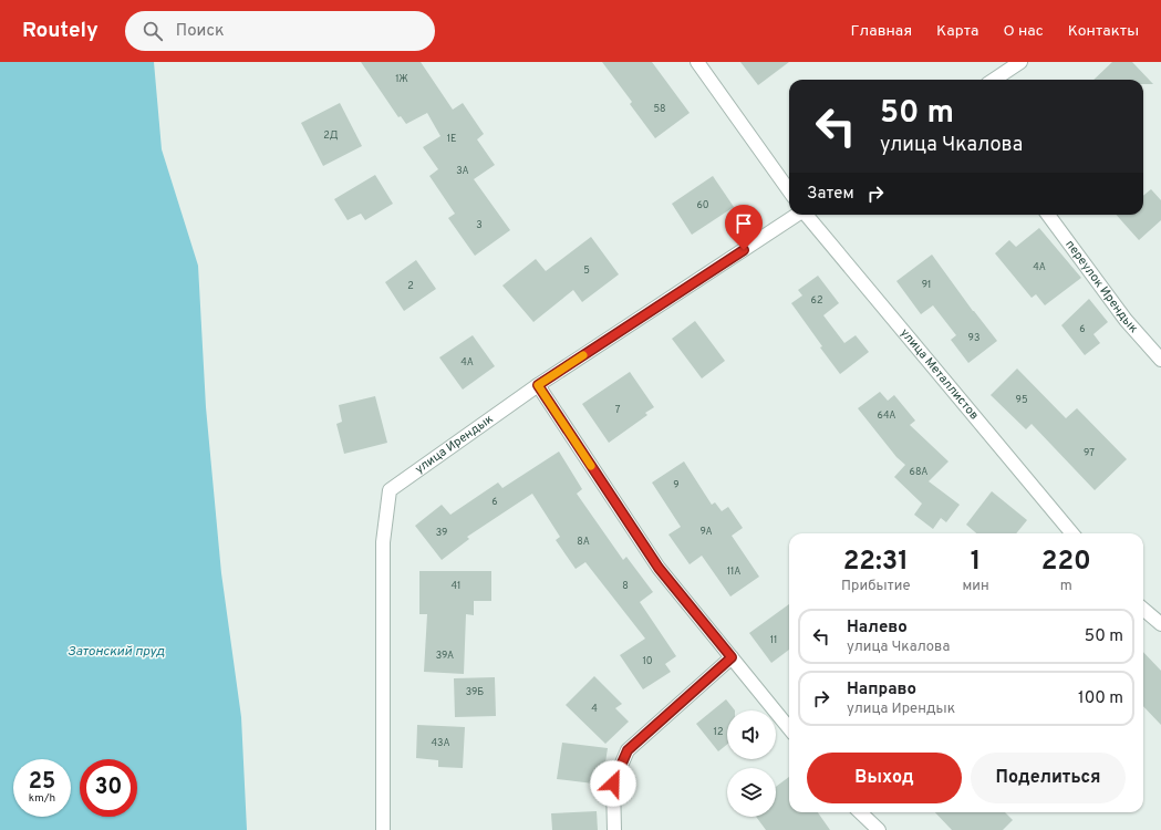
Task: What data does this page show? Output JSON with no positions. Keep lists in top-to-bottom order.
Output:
{
  "streets": {
    "street": ["переулок Ирендык", "улица Металлистов", "улица Ирендык"]
  },
  "water": ["Затонский пруд"],
  "house_numbers": [
    "1Ж",
    "58",
    "2Д",
    "1Е",
    "3А",
    "60",
    "3",
    "4А",
    "5",
    "91",
    "2",
    "62",
    "6",
    "93",
    "4А",
    "95",
    "7",
    "64А",
    "97",
    "68А",
    "9",
    "6",
    "9А",
    "39",
    "8А",
    "11А",
    "41",
    "8",
    "11",
    "39А",
    "10",
    "39Б",
    "4",
    "12",
    "43А"
  ],
  "page": {
    "header": "Routely",
    "search": "Поиск",
    "nav": [
      "Главная",
      "Карта",
      "О нас",
      "Контакты"
    ],
    "turn": ["50 m", "улица Чкалова"],
    "then": "Затем",
    "eta": [
      "22:31",
      "Прибытие",
      "1",
      "мин",
      "220",
      "m"
    ],
    "list": [
      {
        "name": "Налево",
        "note": "улица Чкалова",
        "value": "50 m"
      },
      {
        "name": "Направо",
        "note": "улица Ирендык",
        "value": "100 m"
      }
    ],
    "buttons": ["Выход", "Поделиться"],
    "speed": "25 km/h",
    "limit": "30"
  }
}
